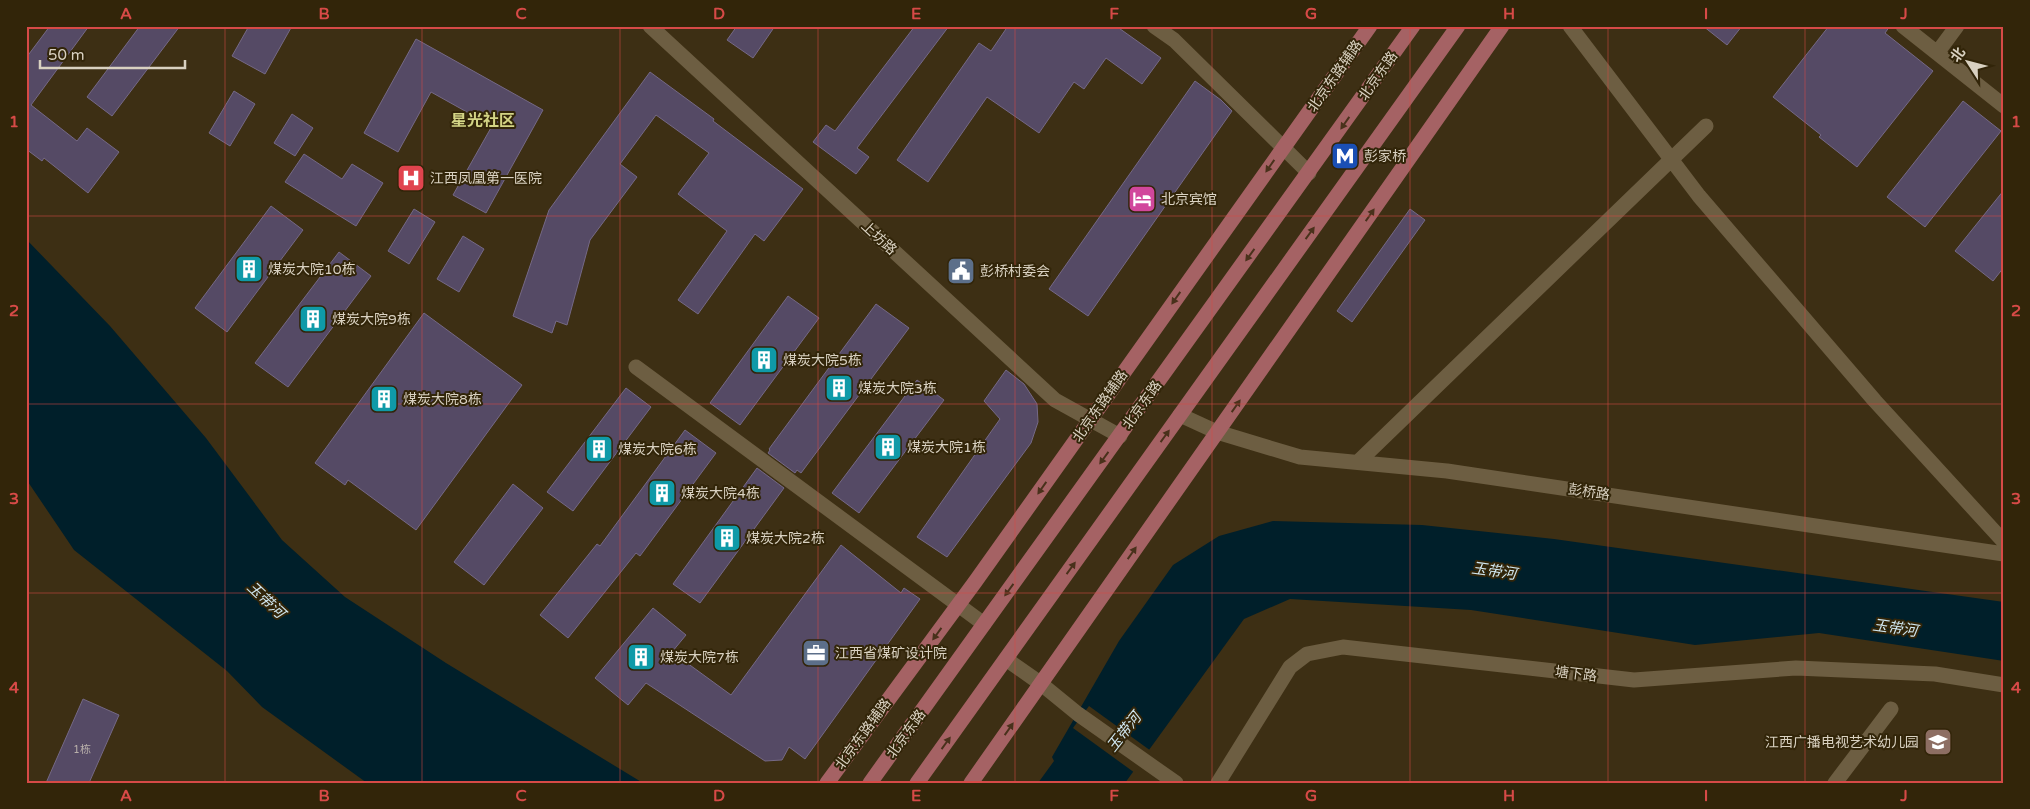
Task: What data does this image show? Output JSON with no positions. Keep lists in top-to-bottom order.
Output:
{
  "streets": {
    "main road": ["北京东路辅路", "北京东路"],
    "street": ["上坊路", "彭桥路", "塘下路"]
  },
  "crossings": [
    ["北京东路辅路", "上坊路"],
    ["北京东路", "上坊路"]
  ],
  "districts": ["星光社区"],
  "water": ["玉带河"],
  "places": {
    "metro station": ["彭家桥"],
    "hospital": ["江西凤凰第一医院"],
    "hotel": ["北京宾馆"],
    "building": [
      "煤炭大院10栋",
      "煤炭大院9栋",
      "煤炭大院5栋",
      "煤炭大院3栋",
      "煤炭大院8栋",
      "煤炭大院1栋",
      "煤炭大院6栋",
      "煤炭大院4栋",
      "煤炭大院2栋",
      "煤炭大院7栋"
    ],
    "public building": ["彭桥村委会"],
    "office": ["江西省煤矿设计院"],
    "school or university": ["江西广播电视艺术幼儿园"]
  },
  "house_numbers": ["1栋"],
  "scale_bar": "50 m",
  "north": "top left",
  "grid": {
    "columns": [
      "A",
      "B",
      "C",
      "D",
      "E",
      "F",
      "G",
      "H",
      "I",
      "J"
    ],
    "rows": [
      "1",
      "2",
      "3",
      "4"
    ]
  }
}
